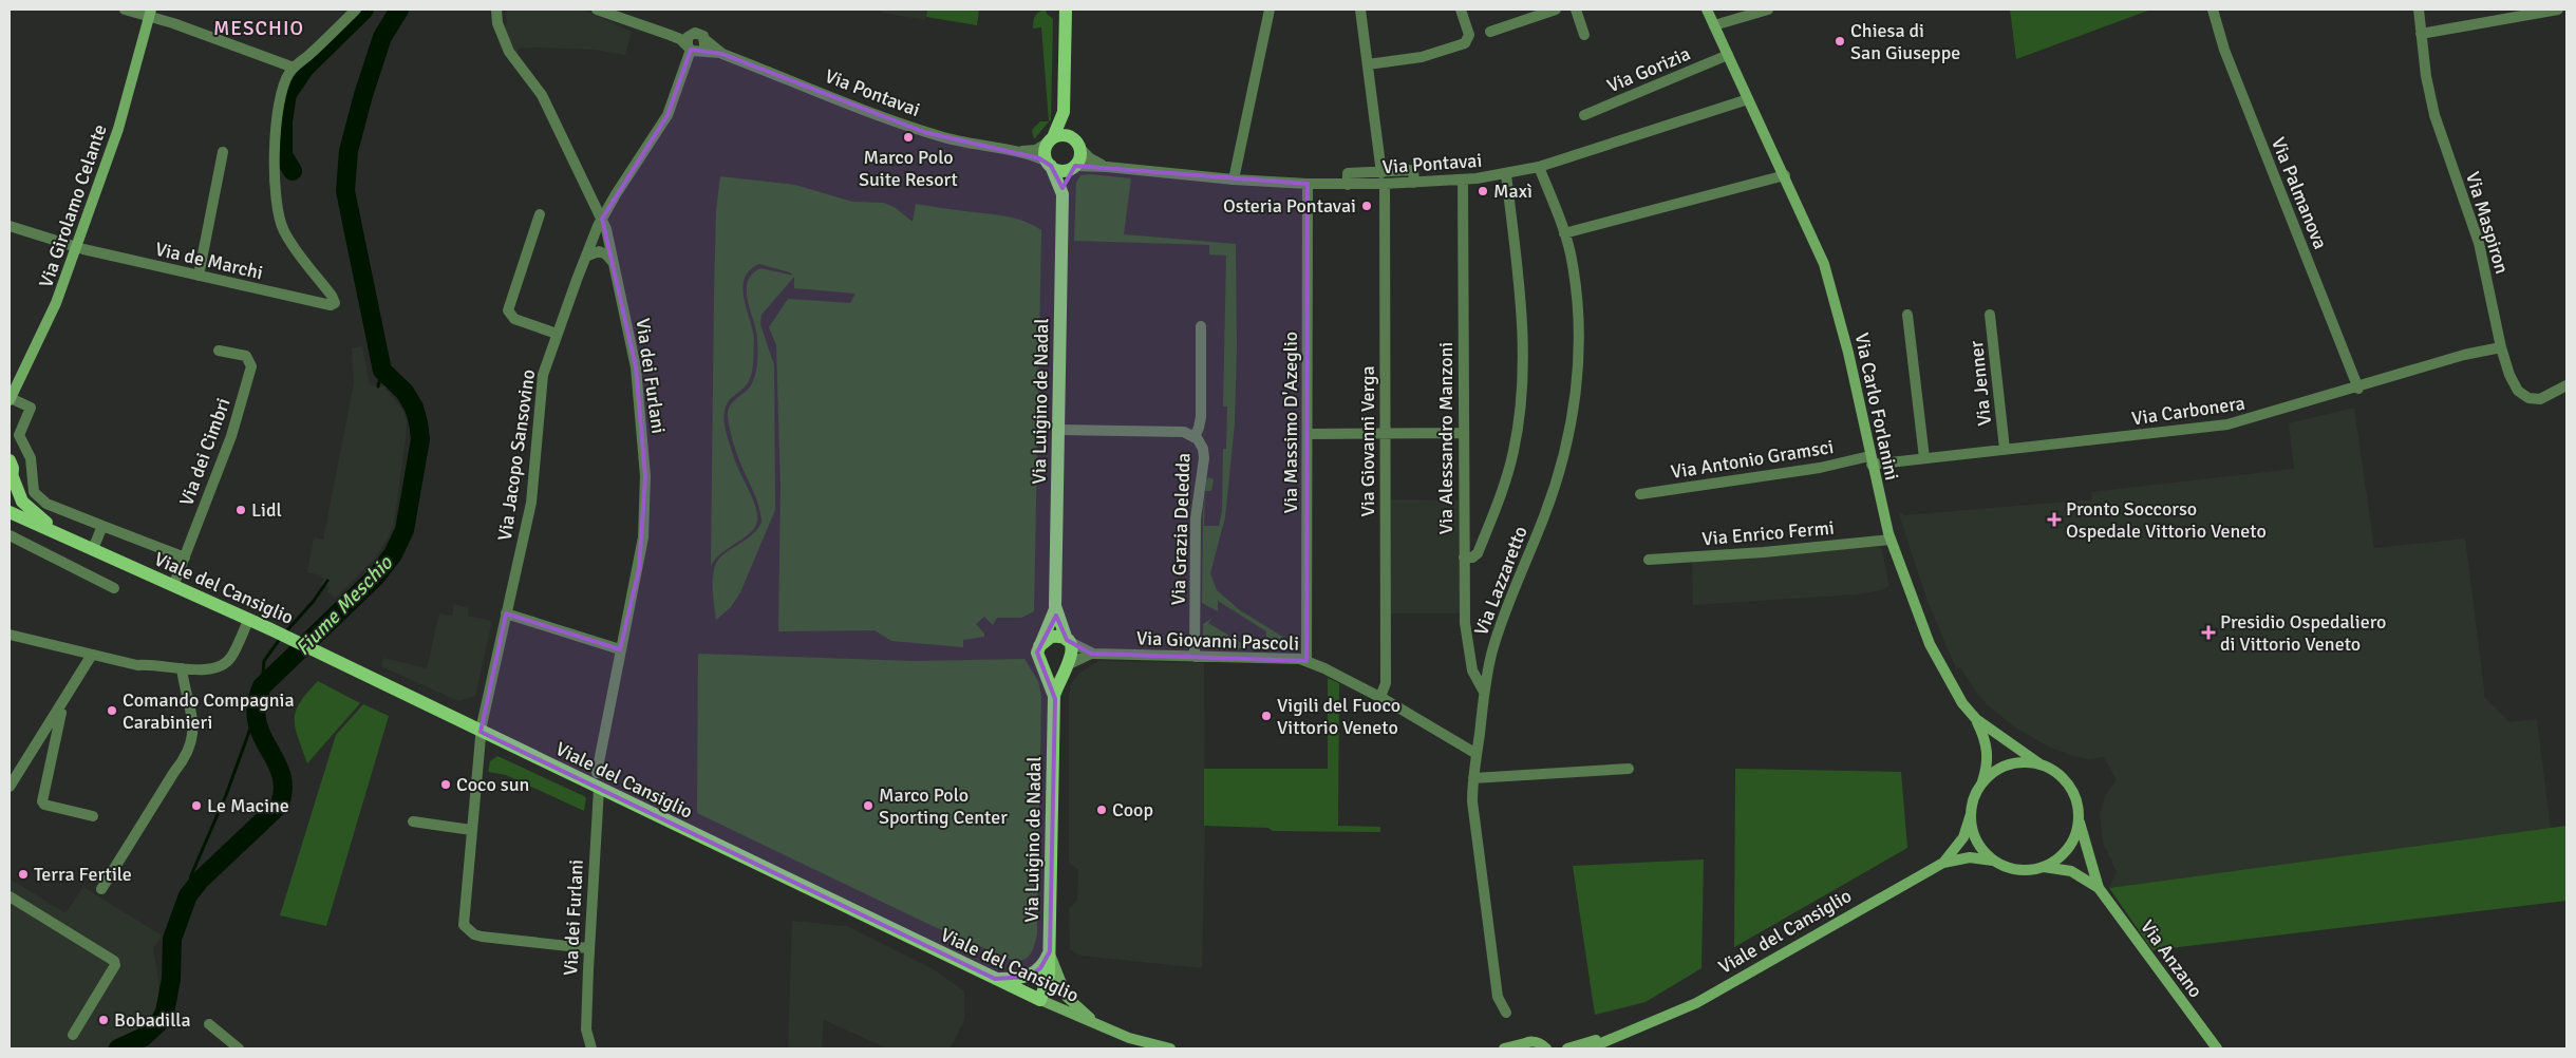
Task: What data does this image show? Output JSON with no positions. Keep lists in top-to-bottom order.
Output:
{
  "streets": {
    "main road": [
      "Via Girolamo Celante",
      "Via Luigino de Nadal",
      "Via Carlo Forlanini",
      "Viale del Cansiglio",
      "Via Anzano"
    ],
    "street": [
      "Via Gorizia",
      "Via Pontavai",
      "Via Palmanova",
      "Via Maspiron",
      "Via de Marchi",
      "Via dei Furlani",
      "Via Jenner",
      "Via Carbonera",
      "Via Massimo D'Azeglio",
      "Via Alessandro Manzoni",
      "Via Giovanni Verga",
      "Via dei Cimbri",
      "Via Jacopo Sansovino",
      "Via Antonio Gramsci",
      "Via Grazia Deledda",
      "Via Enrico Fermi",
      "Via Lazzaretto",
      "Via Giovanni Pascoli"
    ]
  },
  "crossings": [
    ["Via Gorizia", "Via Carlo Forlanini"],
    ["Via Pontavai", "Via Luigino de Nadal"],
    ["Via Pontavai", "Via Carlo Forlanini"],
    ["Via Pontavai", "Via Massimo D'Azeglio"],
    ["Via Pontavai", "Via Alessandro Manzoni"],
    ["Via Pontavai", "Via Giovanni Verga"],
    ["Via Pontavai", "Via Jacopo Sansovino"],
    ["Via Pontavai", "Via Lazzaretto"],
    ["Via Palmanova", "Via Carbonera"],
    ["Via Girolamo Celante", "Via de Marchi"],
    ["Via Maspiron", "Via Carbonera"],
    ["Via dei Furlani", "Via Jacopo Sansovino"],
    ["Via dei Furlani", "Viale del Cansiglio"],
    ["Via Jenner", "Via Carbonera"],
    ["Via Luigino de Nadal", "Via Grazia Deledda"],
    ["Via Luigino de Nadal", "Viale del Cansiglio"],
    ["Via Luigino de Nadal", "Via Giovanni Pascoli"],
    ["Via Carlo Forlanini", "Via Carbonera"],
    ["Via Carlo Forlanini", "Via Antonio Gramsci"],
    ["Via Carlo Forlanini", "Via Enrico Fermi"],
    ["Via Carlo Forlanini", "Viale del Cansiglio"],
    ["Via Carlo Forlanini", "Via Anzano"],
    ["Via Carbonera", "Via Antonio Gramsci"],
    ["Via Massimo D'Azeglio", "Via Giovanni Pascoli"],
    ["Via Alessandro Manzoni", "Via Lazzaretto"],
    ["Via Giovanni Verga", "Via Giovanni Pascoli"],
    ["Via dei Cimbri", "Viale del Cansiglio"],
    ["Via Jacopo Sansovino", "Viale del Cansiglio"],
    ["Via Grazia Deledda", "Via Giovanni Pascoli"],
    ["Via Lazzaretto", "Via Giovanni Pascoli"],
    ["Viale del Cansiglio", "Via Anzano"]
  ],
  "districts": ["MESCHIO"],
  "water": ["Fiume Meschio"],
  "places": {
    "other": [
      "Chiesa di San Giuseppe",
      "Marco Polo Suite Resort",
      "Maxì",
      "Osteria Pontavai",
      "Lidl",
      "Comando Compagnia Carabinieri",
      "Vigili del Fuoco Vittorio Veneto",
      "Coco sun",
      "Le Macine",
      "Marco Polo Sporting Center",
      "Coop",
      "Terra Fertile",
      "Bobadilla"
    ],
    "health": ["Pronto Soccorso Ospedale Vittorio Veneto", "Presidio Ospedaliero di Vittorio Veneto"]
  }
}
